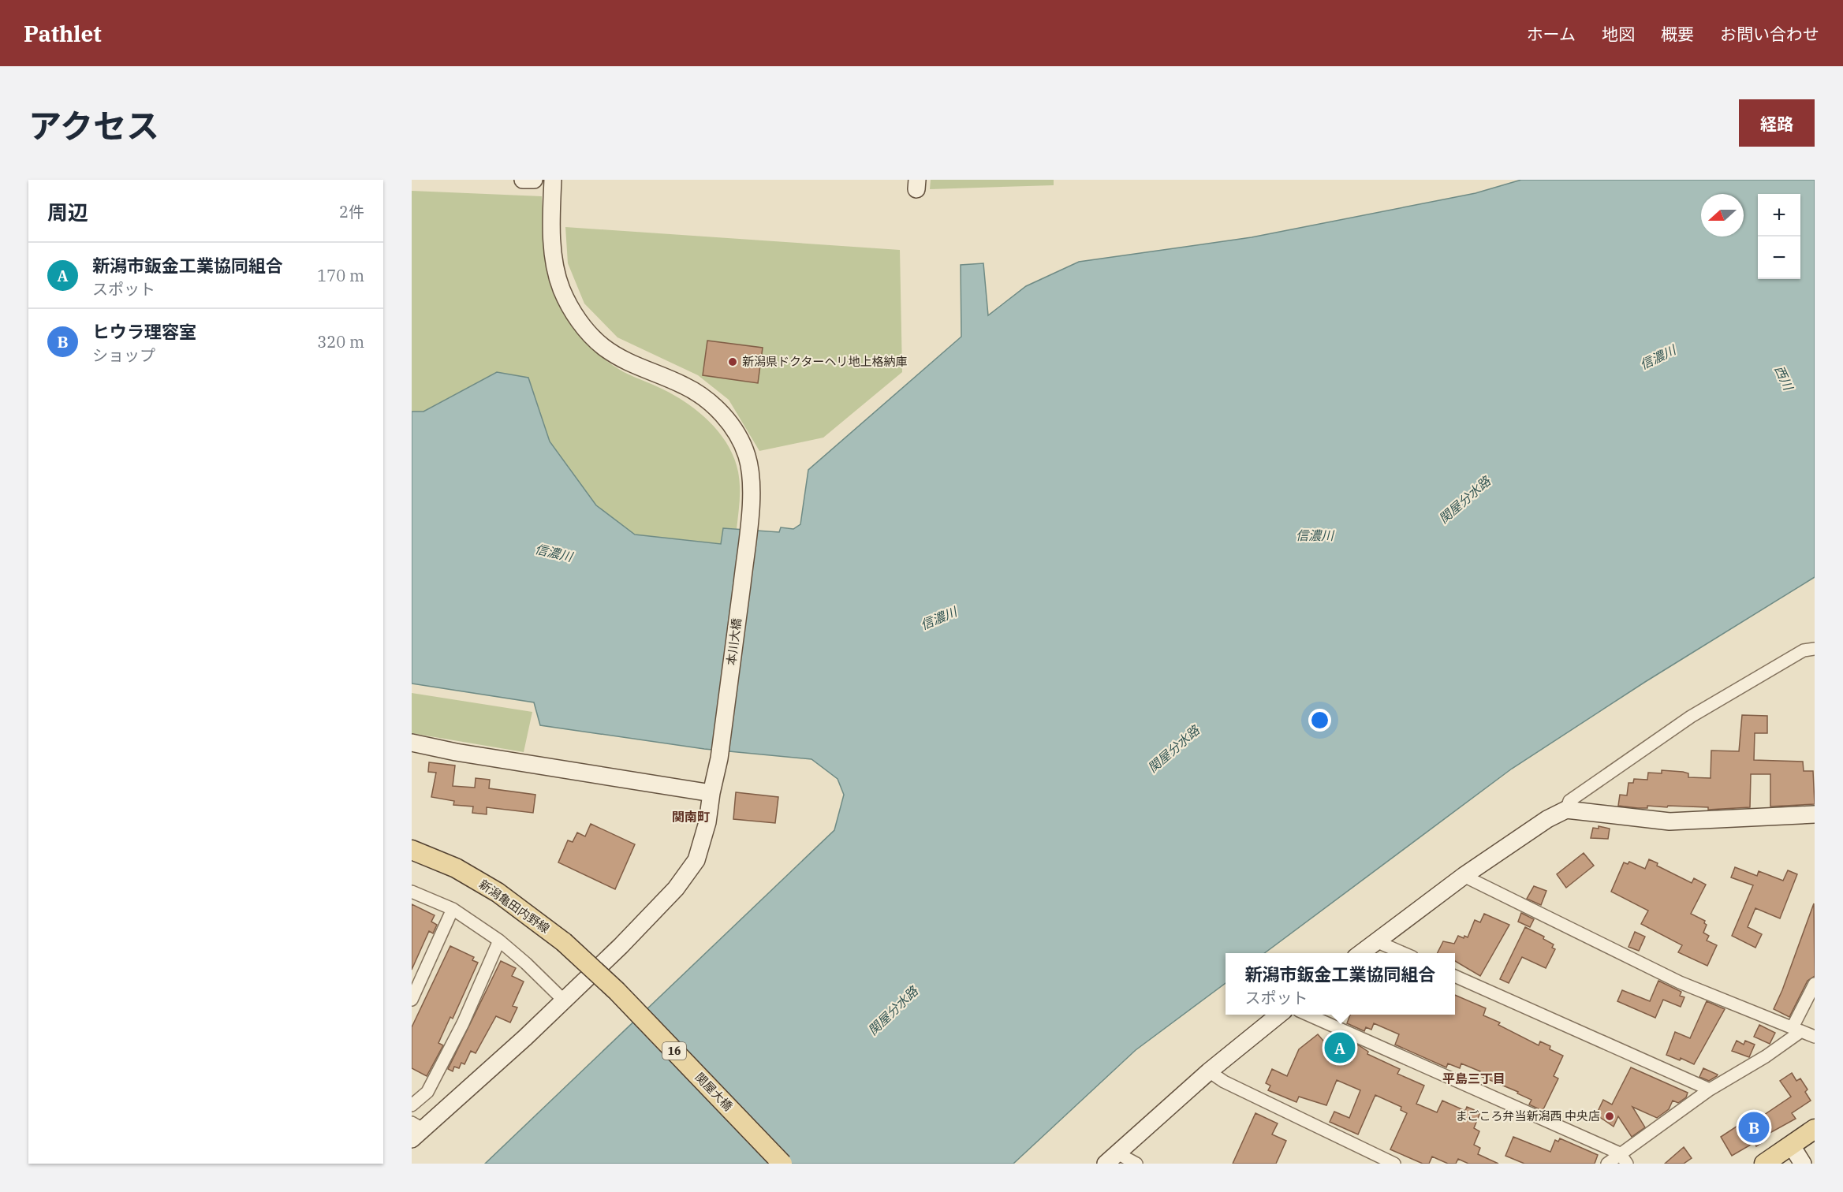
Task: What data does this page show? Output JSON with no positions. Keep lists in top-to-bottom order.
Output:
{
  "streets": {
    "main road": ["新潟亀田内野線", "16", "関屋大橋"],
    "street": ["本川大橋"]
  },
  "crossings": [
    ["新潟亀田内野線", "関屋大橋"]
  ],
  "districts": ["関南町", "平島三丁目"],
  "water": ["信濃川", "西川", "関屋分水路"],
  "places": ["新潟県ドクターヘリ地上格納庫", "まごころ弁当新潟西 中央店"],
  "north": "left",
  "page": {
    "header": "Pathlet",
    "nav": [
      "ホーム",
      "地図",
      "概要",
      "お問い合わせ"
    ],
    "title": "アクセス",
    "buttons": "経路",
    "heading": ["周辺", "2件"],
    "map_buttons": ["+", "−"],
    "list": [
      {
        "mark": "A",
        "name": "新潟市鈑金工業協同組合",
        "note": "スポット",
        "value": "170 m"
      },
      {
        "mark": "B",
        "name": "ヒウラ理容室",
        "note": "ショップ",
        "value": "320 m"
      }
    ],
    "popup": ["新潟市鈑金工業協同組合", "スポット"],
    "pins": ["A", "B"]
  }
}
